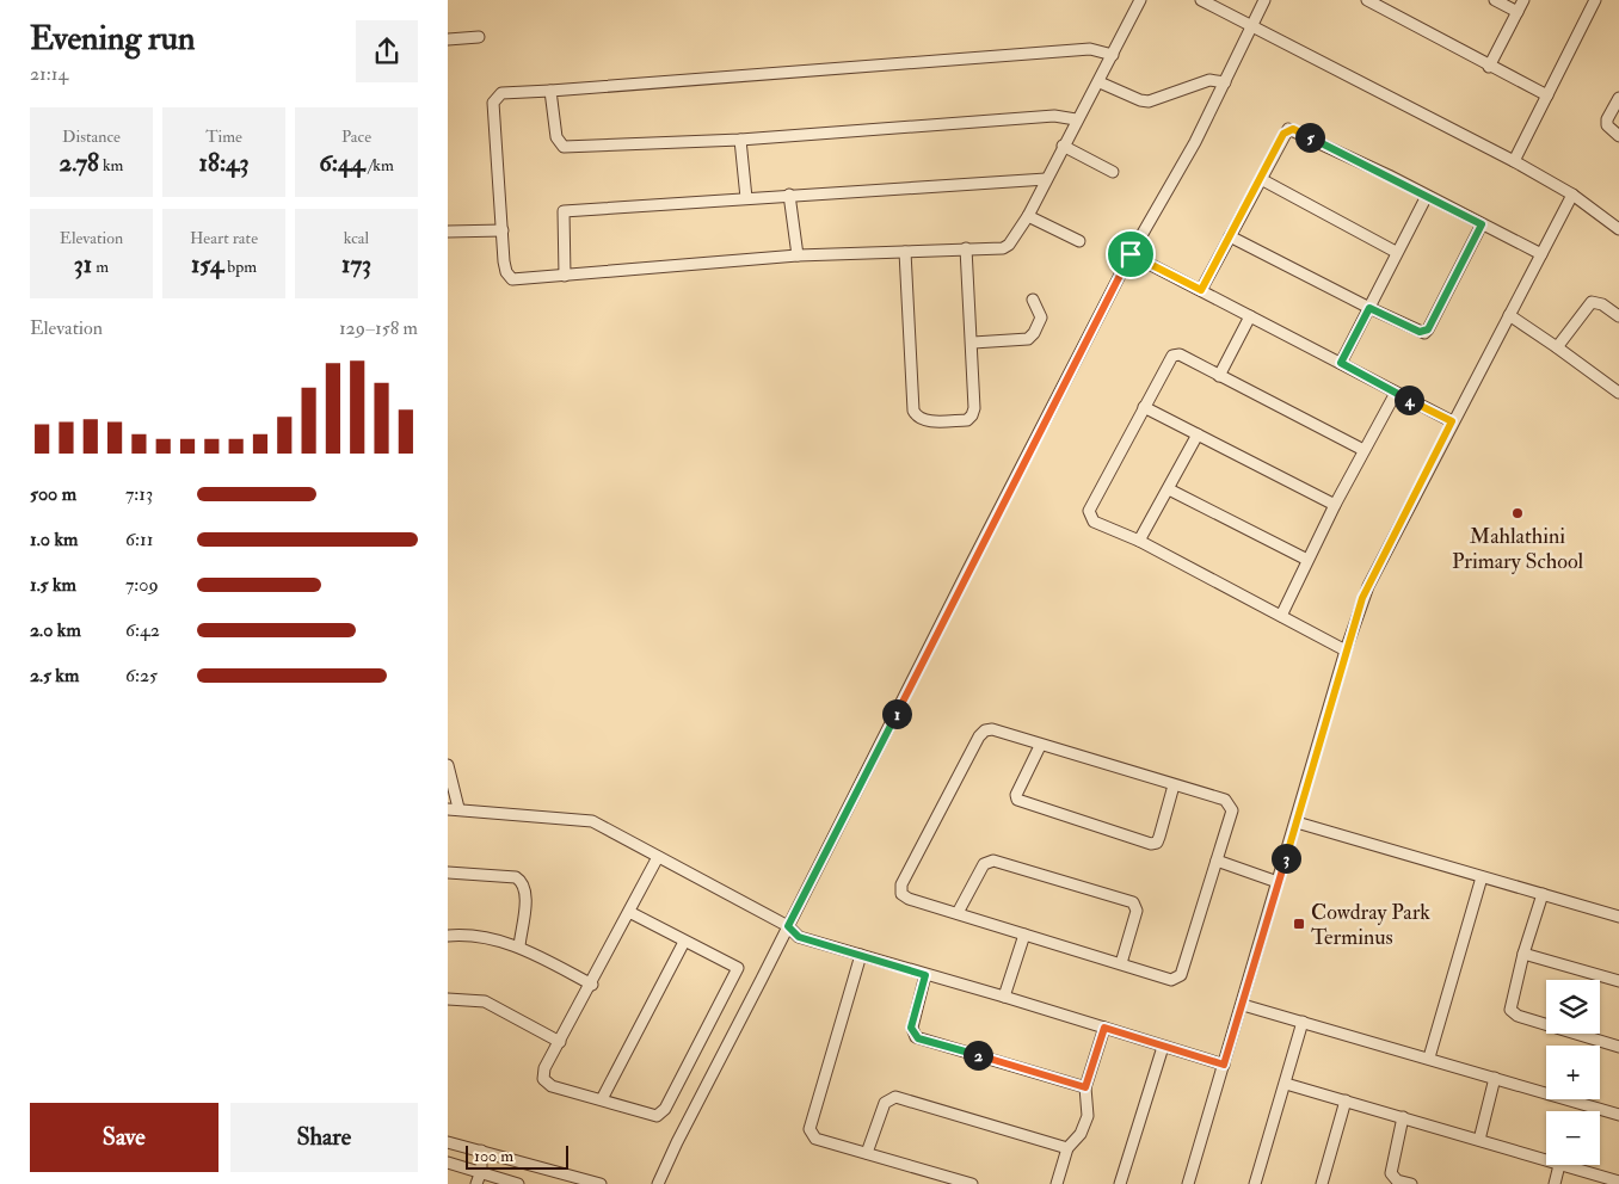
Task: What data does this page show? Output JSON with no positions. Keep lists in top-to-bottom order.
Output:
{
  "places": {
    "other": ["Mahlathini Primary School"],
    "transit": ["Cowdray Park Terminus"]
  },
  "scale_bar": "100 m",
  "page": {
    "heading": ["Evening run", "21:14"],
    "stats": [
      ["Distance", "2.78 km"],
      ["Time", "18:43"],
      ["Pace", "6:44 /km"],
      ["Elevation", "31 m"],
      ["Heart rate", "154 bpm"],
      ["kcal", "173"]
    ],
    "pins": [
      "5",
      "4",
      "1",
      "3",
      "2"
    ],
    "chart": ["Elevation", "129–158 m"],
    "list": [
      {
        "name": "500 m",
        "note": "7:13"
      },
      {
        "name": "1.0 km",
        "note": "6:11"
      },
      {
        "name": "1.5 km",
        "note": "7:09"
      },
      {
        "name": "2.0 km",
        "note": "6:42"
      },
      {
        "name": "2.5 km",
        "note": "6:25"
      }
    ],
    "map_buttons": ["+", "−"],
    "buttons": ["Save", "Share"],
    "scale": "100 m"
  }
}
